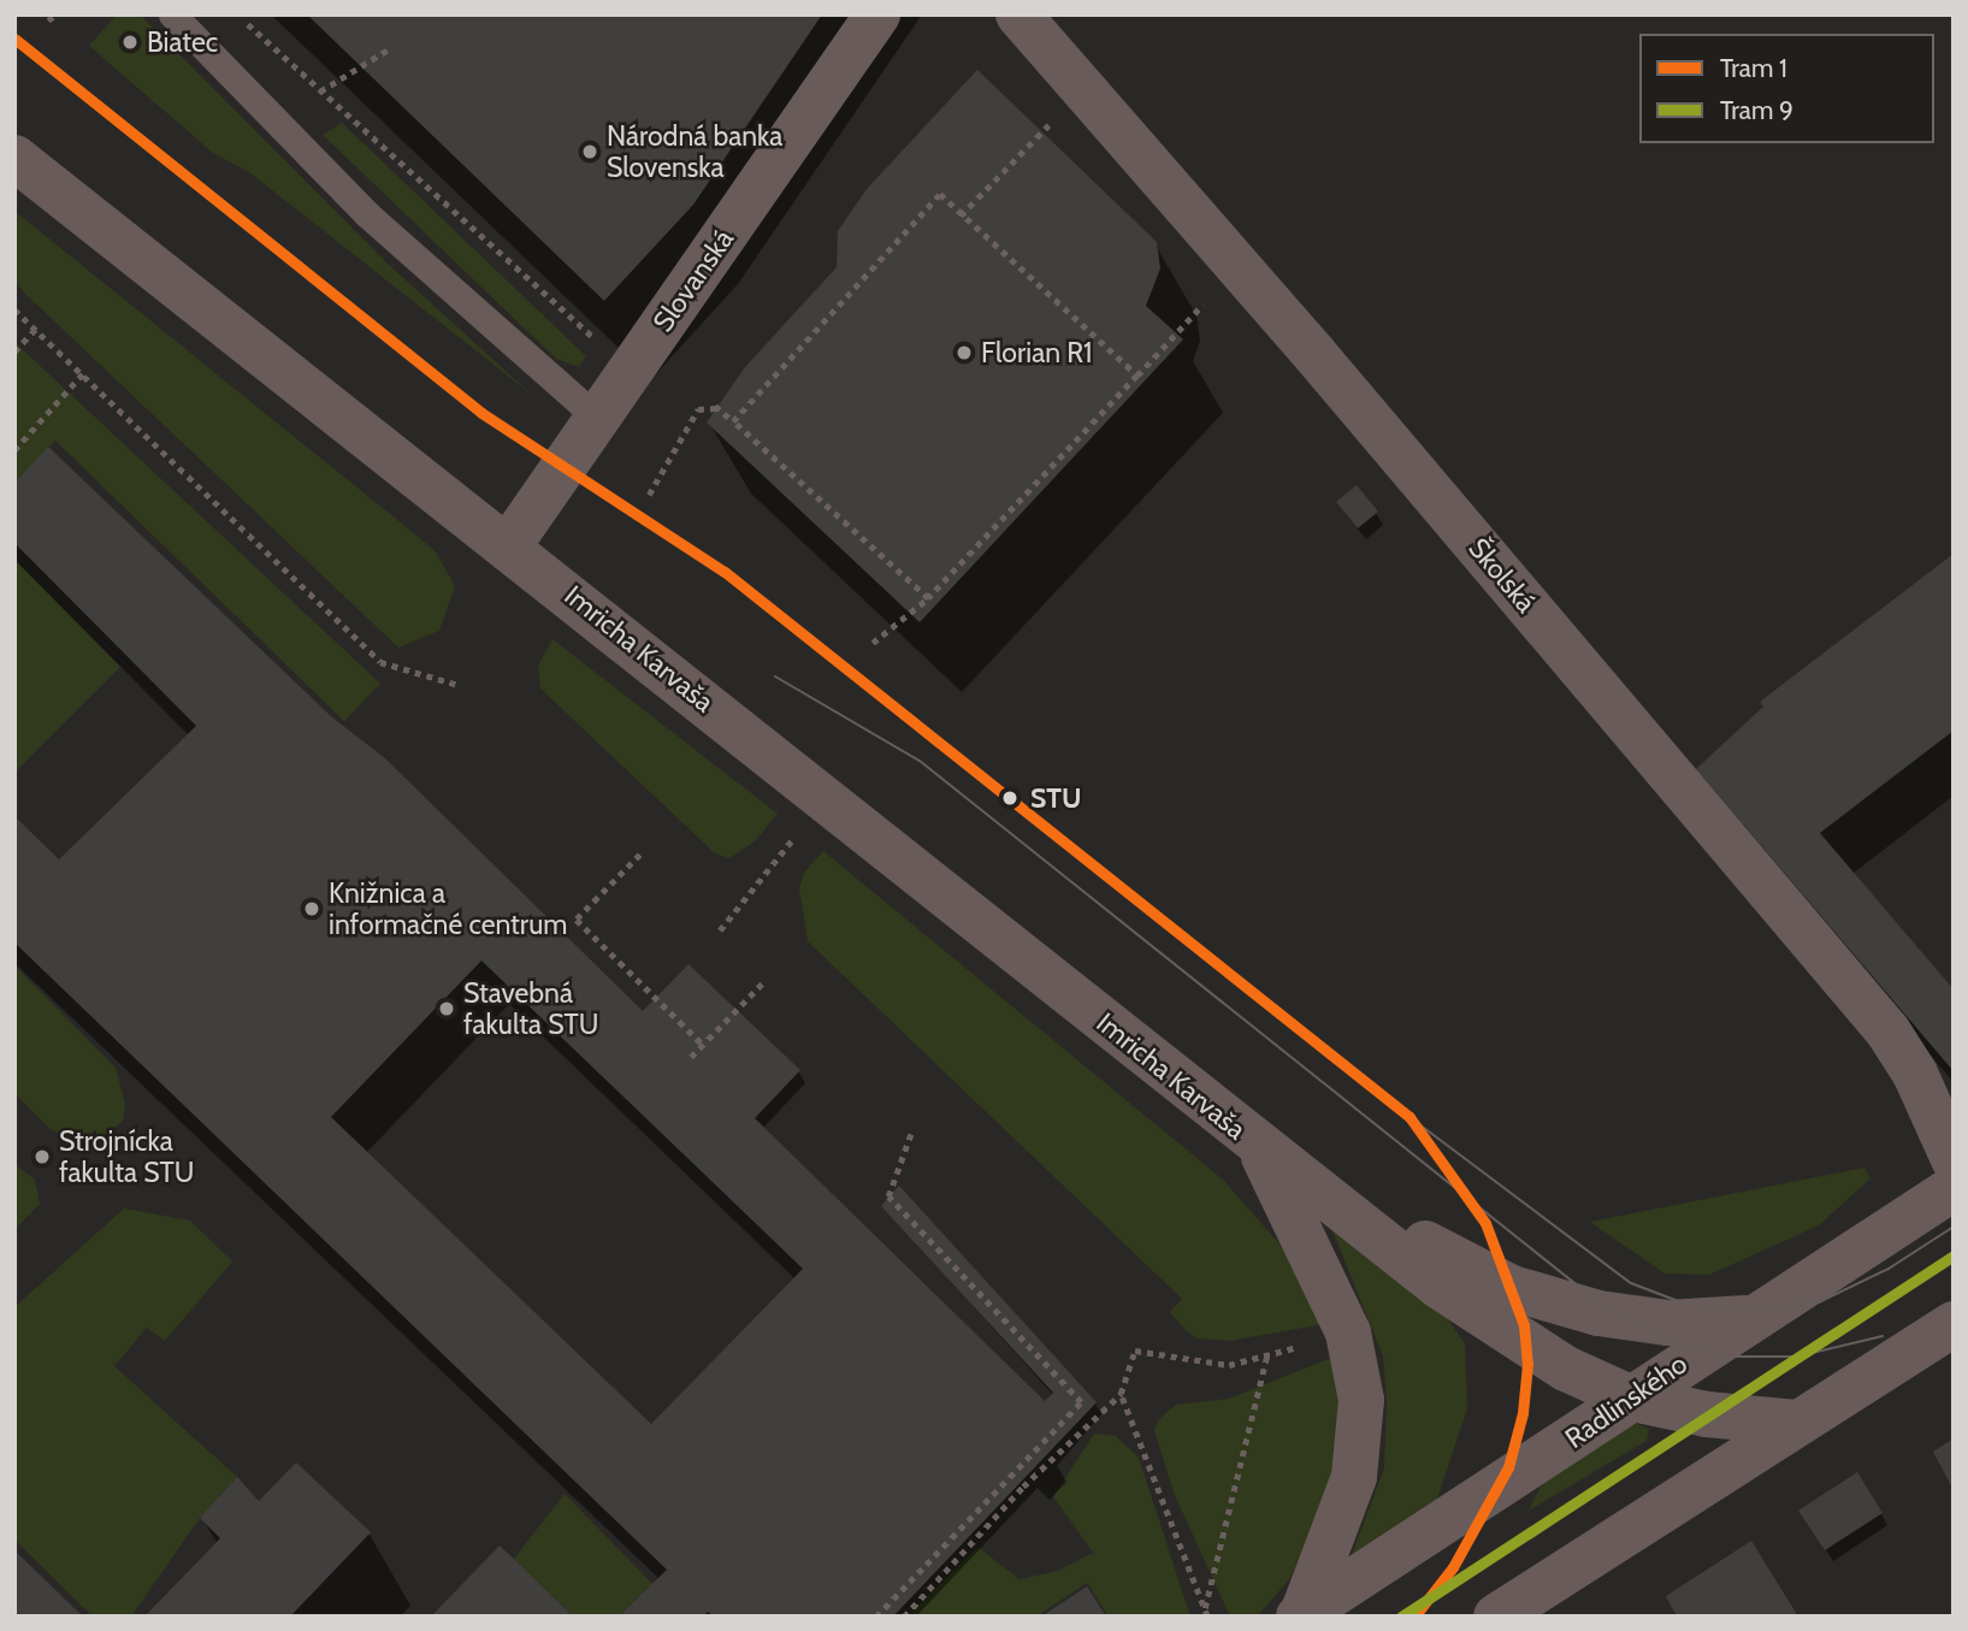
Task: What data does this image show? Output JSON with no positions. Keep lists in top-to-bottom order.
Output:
{
  "streets": {
    "street": [
      "Slovanská",
      "Školská",
      "Imricha Karvaša",
      "Radlinského"
    ]
  },
  "crossings": [
    ["Slovanská", "Imricha Karvaša"],
    ["Imricha Karvaša", "Radlinského"]
  ],
  "places": [
    "Biatec",
    "Národná banka Slovenska",
    "Florian R1",
    "STU",
    "Knižnica a informačné centrum",
    "Stavebná fakulta STU",
    "Strojnícka fakulta STU"
  ],
  "lines": ["tram line 1", "tram line 9"],
  "legend": ["Tram 1", "Tram 9"]
}
